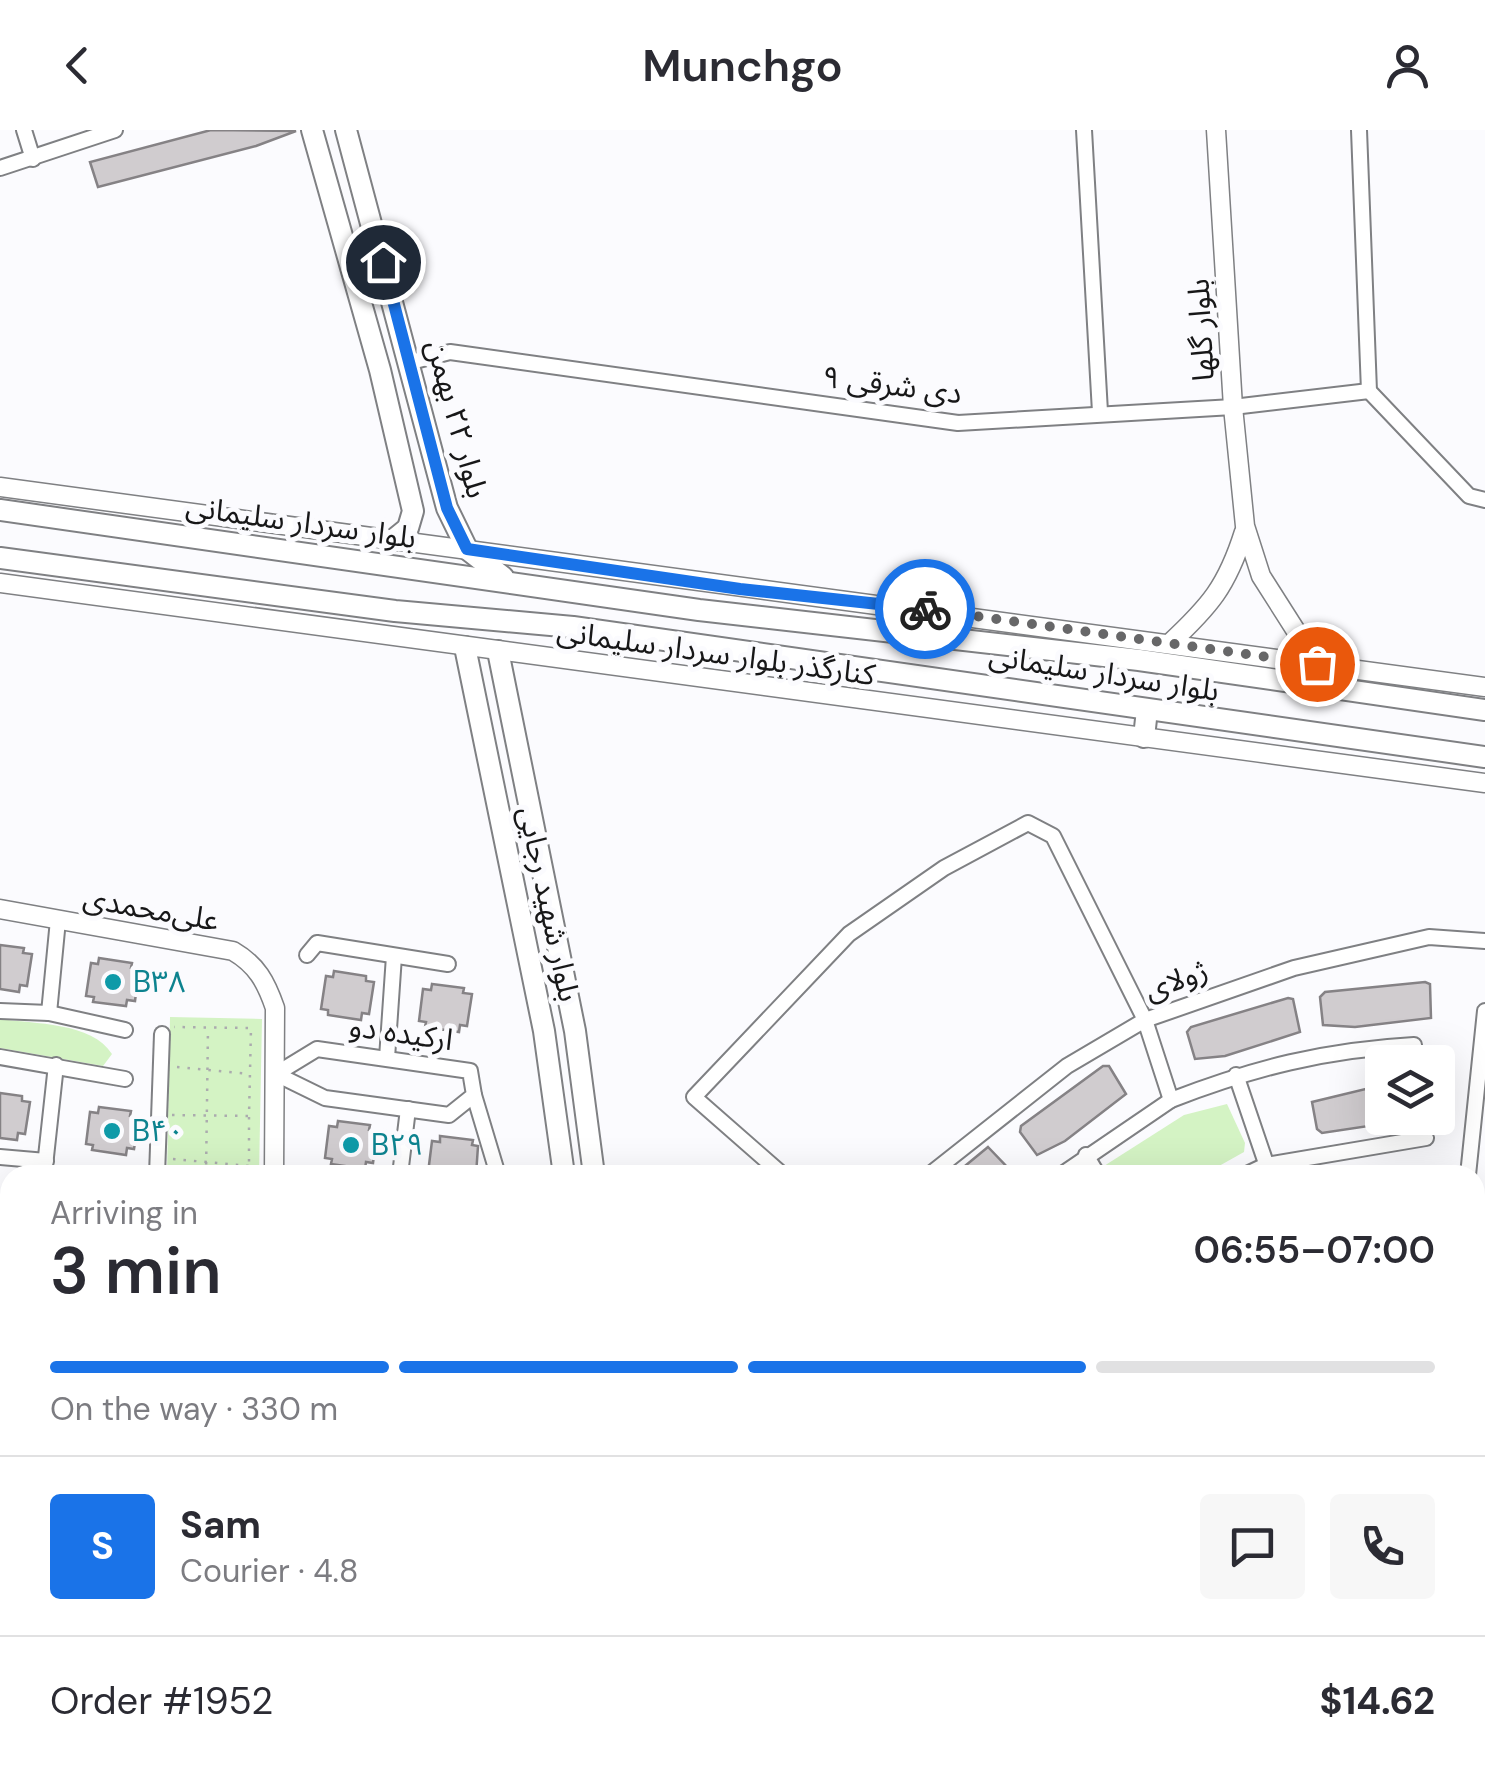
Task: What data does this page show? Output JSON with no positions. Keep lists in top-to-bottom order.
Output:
{
  "streets": {
    "main road": ["بلوار ۲۲ بهمن", "بلوار سردار سلیمانی", "بلوار شهید رجایی"],
    "street": [
      "بلوار گلها",
      "۹ دی شرقی",
      "کنارگذر بلوار سردار سلیمانی",
      "علی‌محمدی",
      "ژولای",
      "ارکیده دو"
    ]
  },
  "crossings": [
    ["بلوار گلها", "۹ دی شرقی"],
    ["۹ دی شرقی", "بلوار ۲۲ بهمن"],
    ["کنارگذر بلوار سردار سلیمانی", "بلوار شهید رجایی"],
    ["علی‌محمدی", "ارکیده دو"]
  ],
  "places": ["B۳۸", "B۴۰", "B۲۹"],
  "page": {
    "header": "Munchgo",
    "heading": ["3 min", "Arriving in", "06:55–07:00"],
    "panel": [
      "Sam",
      "Courier · 4.8",
      "Order #1952",
      "$14.62"
    ],
    "bar": "On the way · 330 m",
    "round": "S"
  }
}
